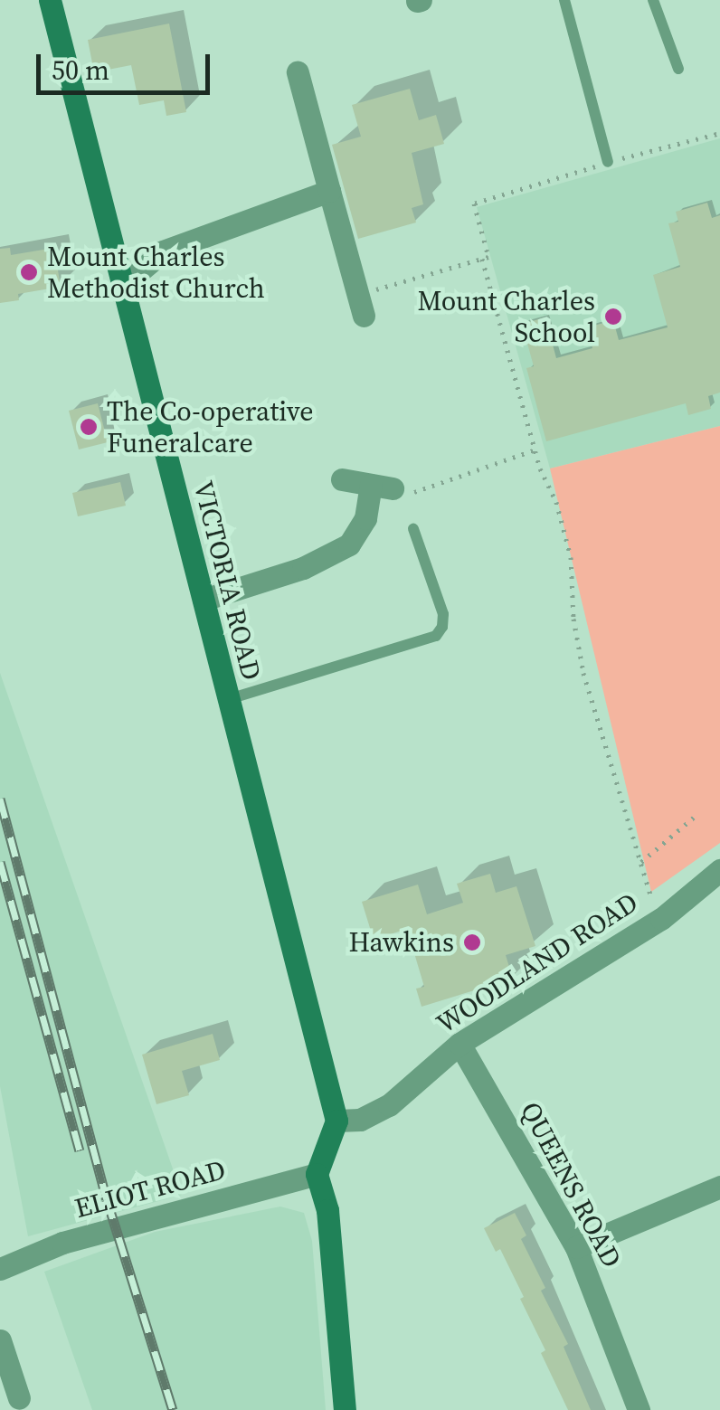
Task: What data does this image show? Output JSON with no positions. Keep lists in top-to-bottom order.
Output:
{
  "streets": {
    "street": [
      "VICTORIA ROAD",
      "WOODLAND ROAD",
      "QUEENS ROAD",
      "ELIOT ROAD"
    ]
  },
  "crossings": [
    ["VICTORIA ROAD", "WOODLAND ROAD"],
    ["WOODLAND ROAD", "QUEENS ROAD"]
  ],
  "places": [
    "Mount Charles Methodist Church",
    "Mount Charles School",
    "The Co-operative Funeralcare",
    "Hawkins"
  ],
  "scale_bar": "50 m"
}
